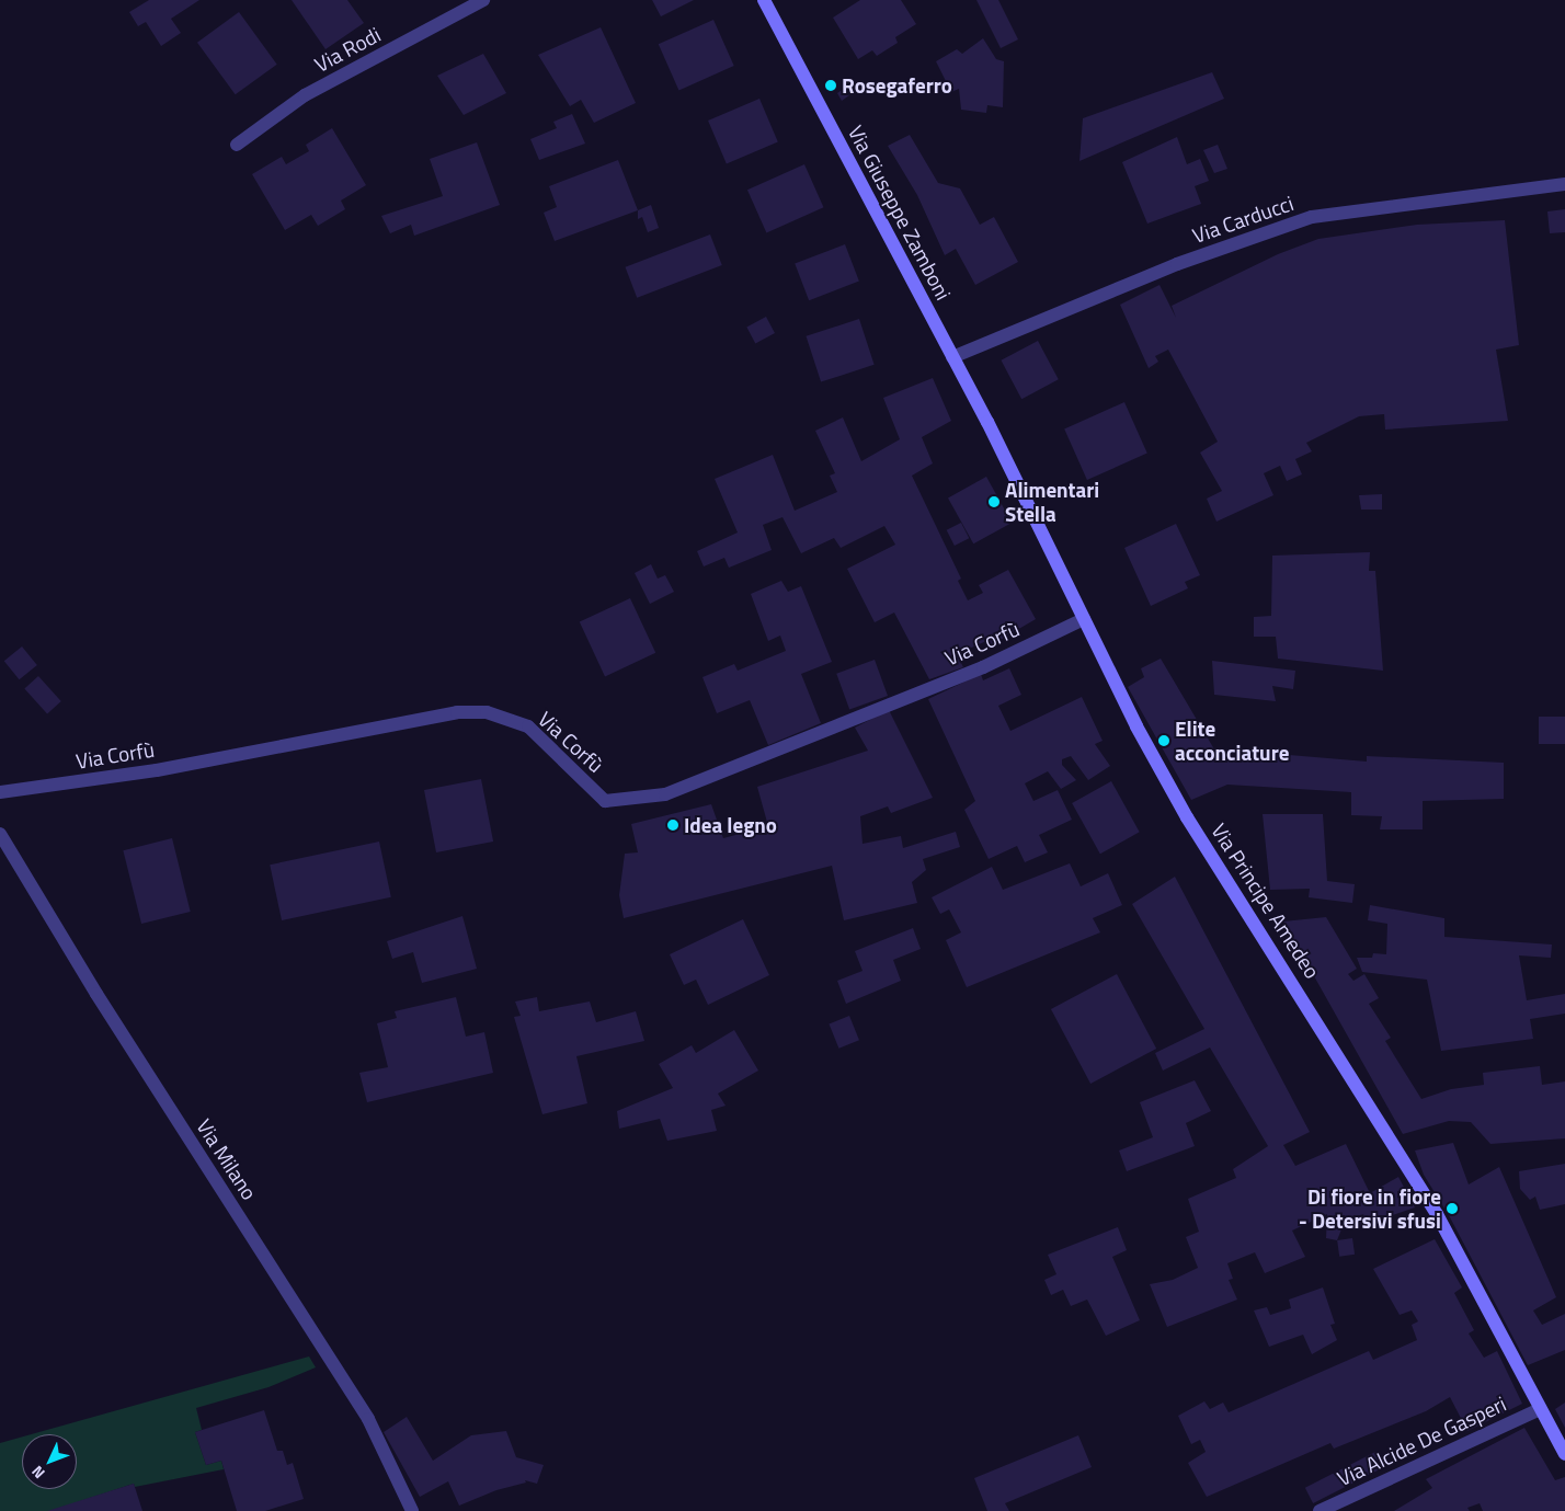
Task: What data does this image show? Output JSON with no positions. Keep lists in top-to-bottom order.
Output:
{
  "streets": {
    "street": [
      "Via Rodi",
      "Via Giuseppe Zamboni",
      "Via Carducci",
      "Via Corfù",
      "Via Principe Amedeo",
      "Via Milano",
      "Via Alcide De Gasperi"
    ]
  },
  "crossings": [
    ["Via Giuseppe Zamboni", "Via Carducci"],
    ["Via Giuseppe Zamboni", "Via Principe Amedeo"],
    ["Via Carducci", "Via Principe Amedeo"],
    ["Via Corfù", "Via Principe Amedeo"],
    ["Via Principe Amedeo", "Via Alcide De Gasperi"]
  ],
  "places": [
    "Rosegaferro",
    "Alimentari Stella",
    "Elite acconciature",
    "Idea legno",
    "Di fiore in fiore - Detersivi sfusi"
  ],
  "north": "bottom left"
}
